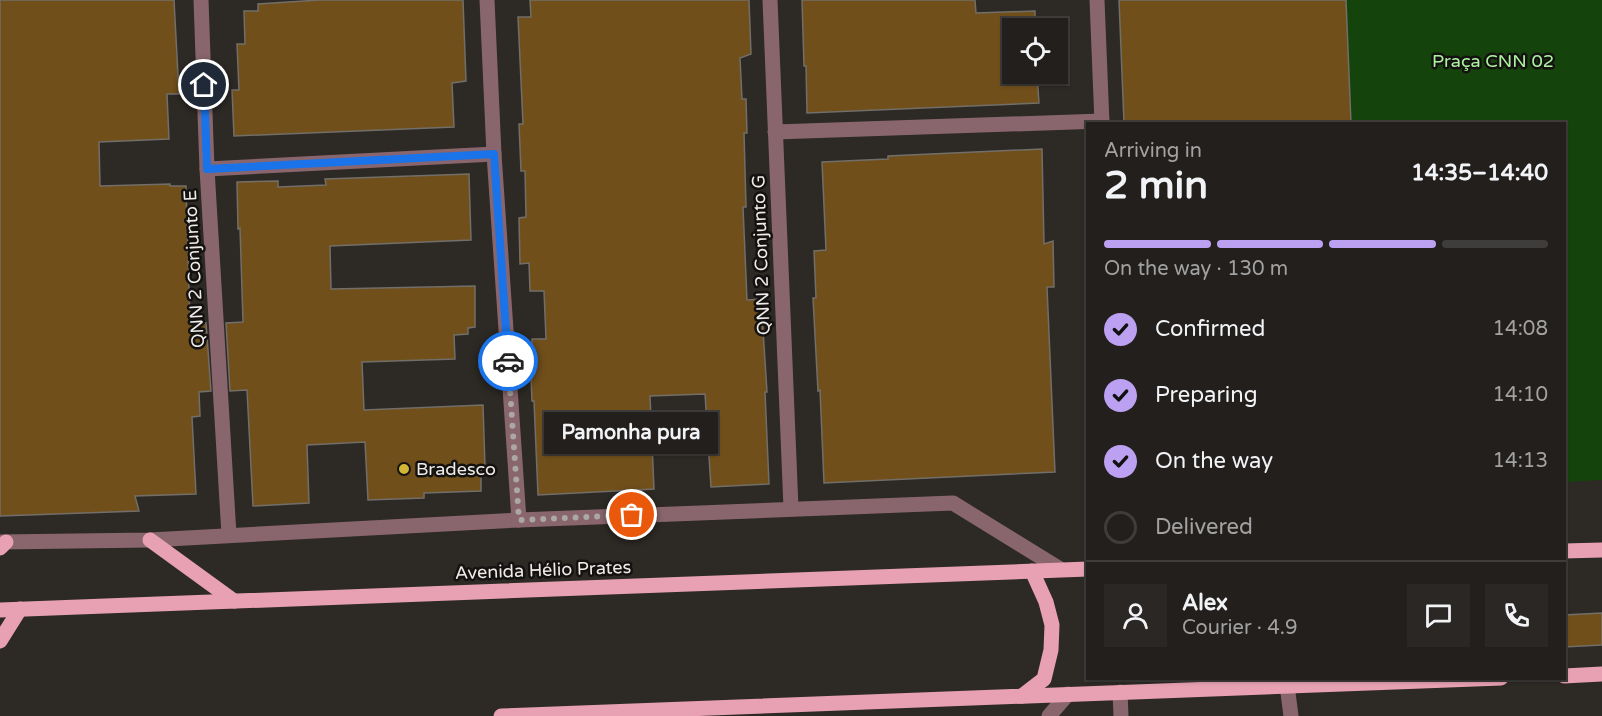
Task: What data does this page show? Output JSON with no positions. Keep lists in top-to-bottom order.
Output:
{
  "streets": {
    "main road": ["Avenida Hélio Prates"],
    "street": ["QNN 2 Conjunto G", "QNN 2 Conjunto E"]
  },
  "parks": ["Praça CNN 02"],
  "places": ["Bradesco", "Pamonha pura"],
  "page": {
    "heading": ["2 min", "Arriving in", "14:35–14:40"],
    "panel": ["Alex", "Courier · 4.9"],
    "bar": "On the way · 130 m",
    "list": [
      ["Confirmed", "14:08"],
      ["Preparing", "14:10"],
      ["On the way", "14:13"],
      "Delivered"
    ],
    "bubble": "Pamonha pura"
  }
}
